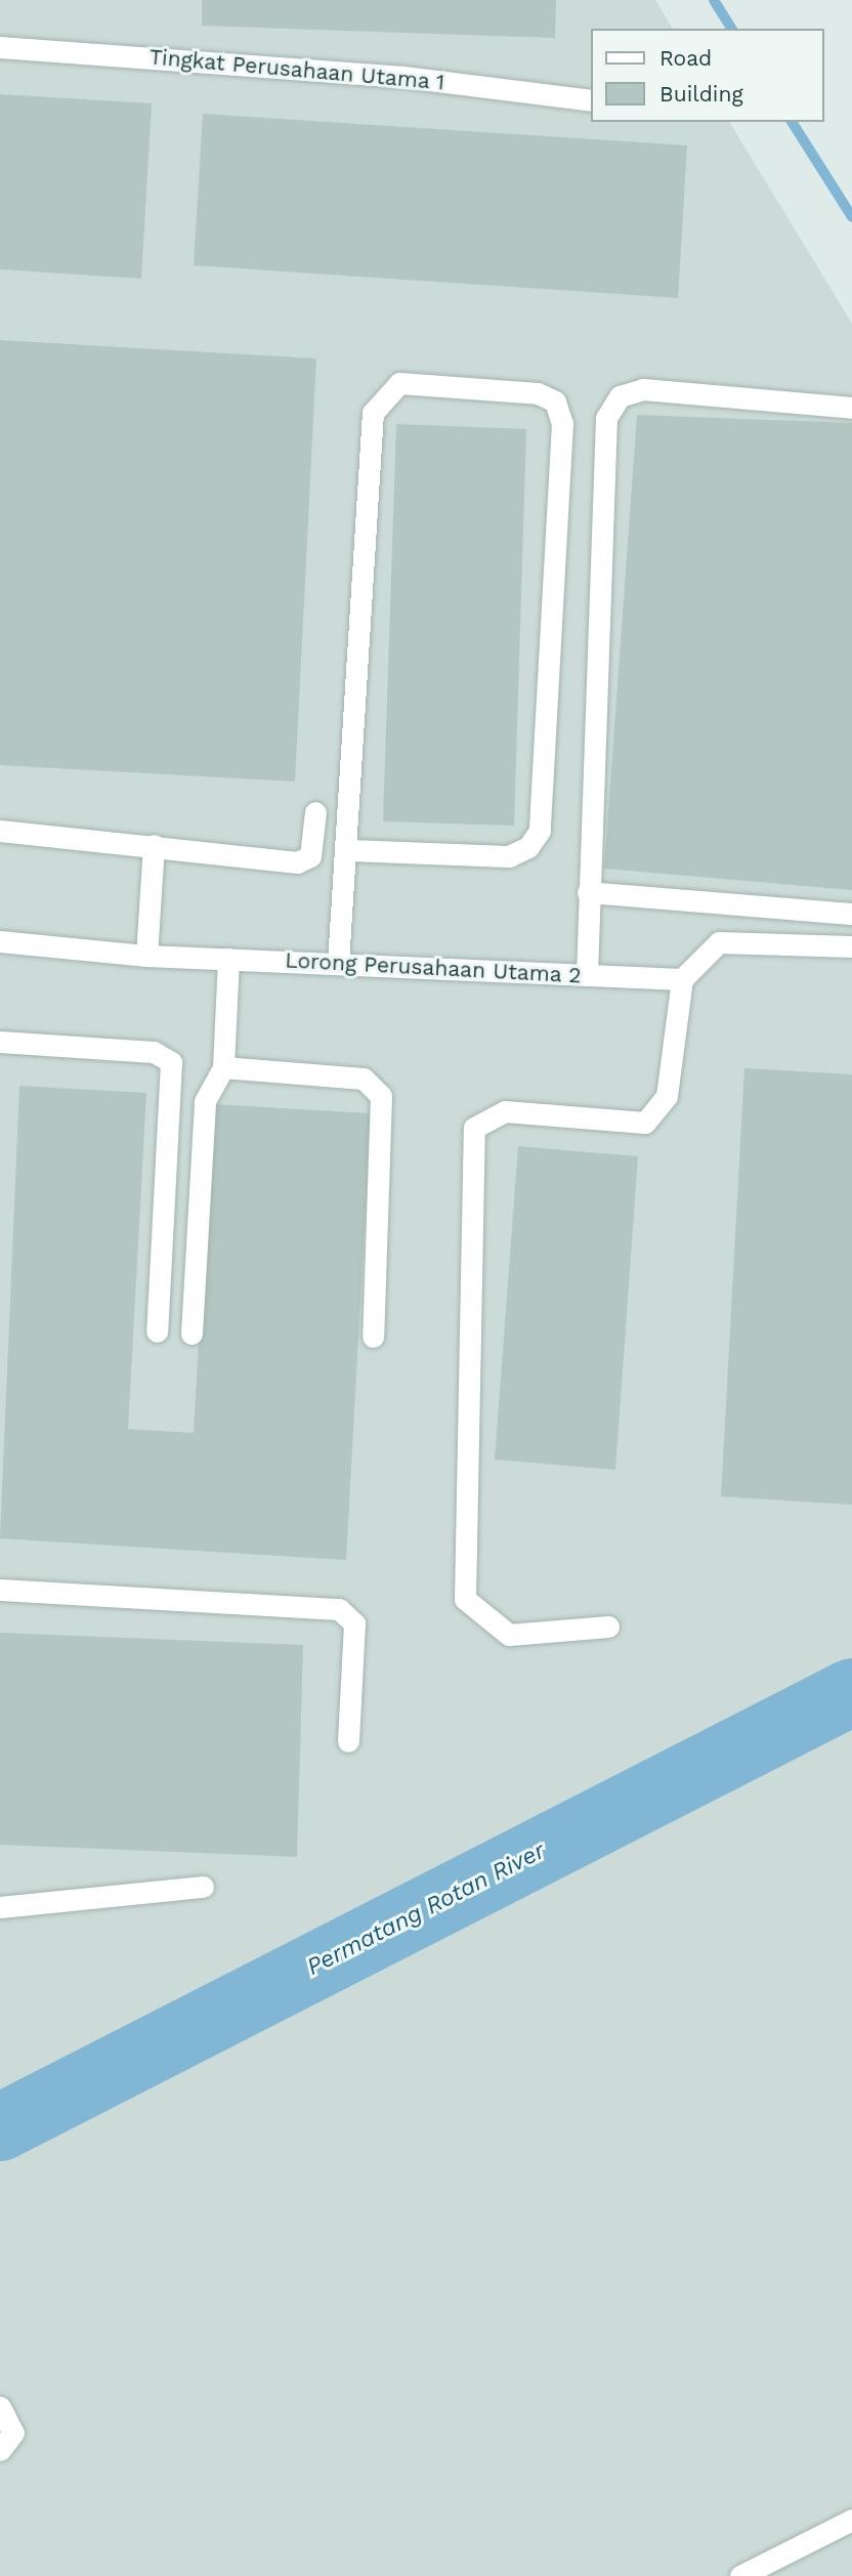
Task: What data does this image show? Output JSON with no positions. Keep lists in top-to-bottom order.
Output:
{
  "streets": {
    "street": ["Tingkat Perusahaan Utama 1", "Lorong Perusahaan Utama 2"]
  },
  "water": ["Permatang Rotan River"],
  "legend": ["Road", "Building"]
}
